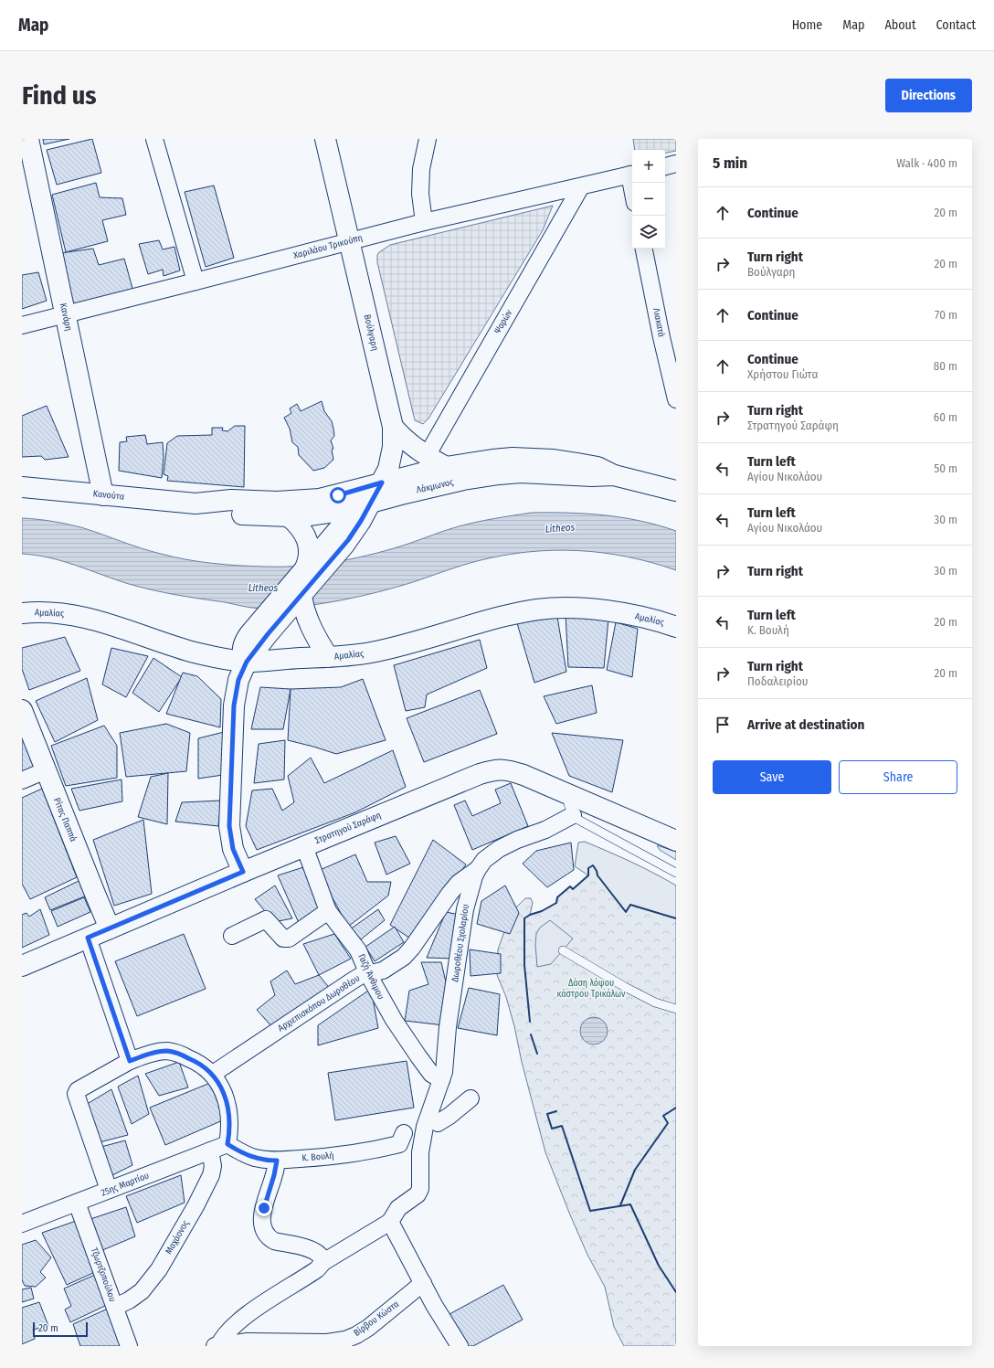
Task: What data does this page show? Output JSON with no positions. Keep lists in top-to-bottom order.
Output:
{
  "streets": {
    "street": [
      "Χαριλάου Τρικούπη",
      "Κανάρη",
      "Ψαρών",
      "Λιακατά",
      "Βούλγαρη",
      "Λάκμωνος",
      "Κανούτα",
      "Αμαλίας",
      "Ρίτας Παππά",
      "Στρατηγού Σαράφη",
      "Δωροθέου Σχολαρίου",
      "Γαζή Άνθιμου",
      "Αρχιεπισκόπου Δωροθέου",
      "Κ. Βουλή",
      "25ης Μαρτίου",
      "Μαχάονος",
      "Τζωρτζοπούλου",
      "Βίρβου Κώστα"
    ]
  },
  "crossings": [
    ["Χαριλάου Τρικούπη", "Κανάρη"],
    ["Χαριλάου Τρικούπη", "Ψαρών"],
    ["Χαριλάου Τρικούπη", "Βούλγαρη"],
    ["Κανάρη", "Κανούτα"],
    ["Βούλγαρη", "Λάκμωνος"],
    ["Λάκμωνος", "Κανούτα"],
    ["Ρίτας Παππά", "Στρατηγού Σαράφη"],
    ["Στρατηγού Σαράφη", "Γαζή Άνθιμου"],
    ["Δωροθέου Σχολαρίου", "Γαζή Άνθιμου"],
    ["Δωροθέου Σχολαρίου", "Αρχιεπισκόπου Δωροθέου"],
    ["Γαζή Άνθιμου", "Αρχιεπισκόπου Δωροθέου"],
    ["Κ. Βουλή", "25ης Μαρτίου"],
    ["25ης Μαρτίου", "Μαχάονος"],
    ["25ης Μαρτίου", "Τζωρτζοπούλου"],
    ["Μαχάονος", "Τζωρτζοπούλου"]
  ],
  "water": ["Litheos"],
  "parks": ["Δάση λόφου κάστρου Τρικάλων"],
  "scale_bar": "20 m",
  "page": {
    "header": "Map",
    "nav": [
      "Home",
      "Map",
      "About",
      "Contact"
    ],
    "buttons": [
      "Directions",
      ["Save", "Share"]
    ],
    "title": "Find us",
    "heading": ["5 min", "Walk · 400 m"],
    "map_buttons": ["+", "−"],
    "list": [
      ["Continue", "20 m"],
      ["Turn right", "Βούλγαρη", "20 m"],
      ["Continue", "70 m"],
      ["Continue", "Χρήστου Γιώτα", "80 m"],
      ["Turn right", "Στρατηγού Σαράφη", "60 m"],
      ["Turn left", "Αγίου Νικολάου", "50 m"],
      ["Turn left", "Αγίου Νικολάου", "30 m"],
      ["Turn right", "30 m"],
      ["Turn left", "Κ. Βουλή", "20 m"],
      ["Turn right", "Ποδαλειρίου", "20 m"],
      "Arrive at destination"
    ],
    "scale": "20 m"
  }
}
